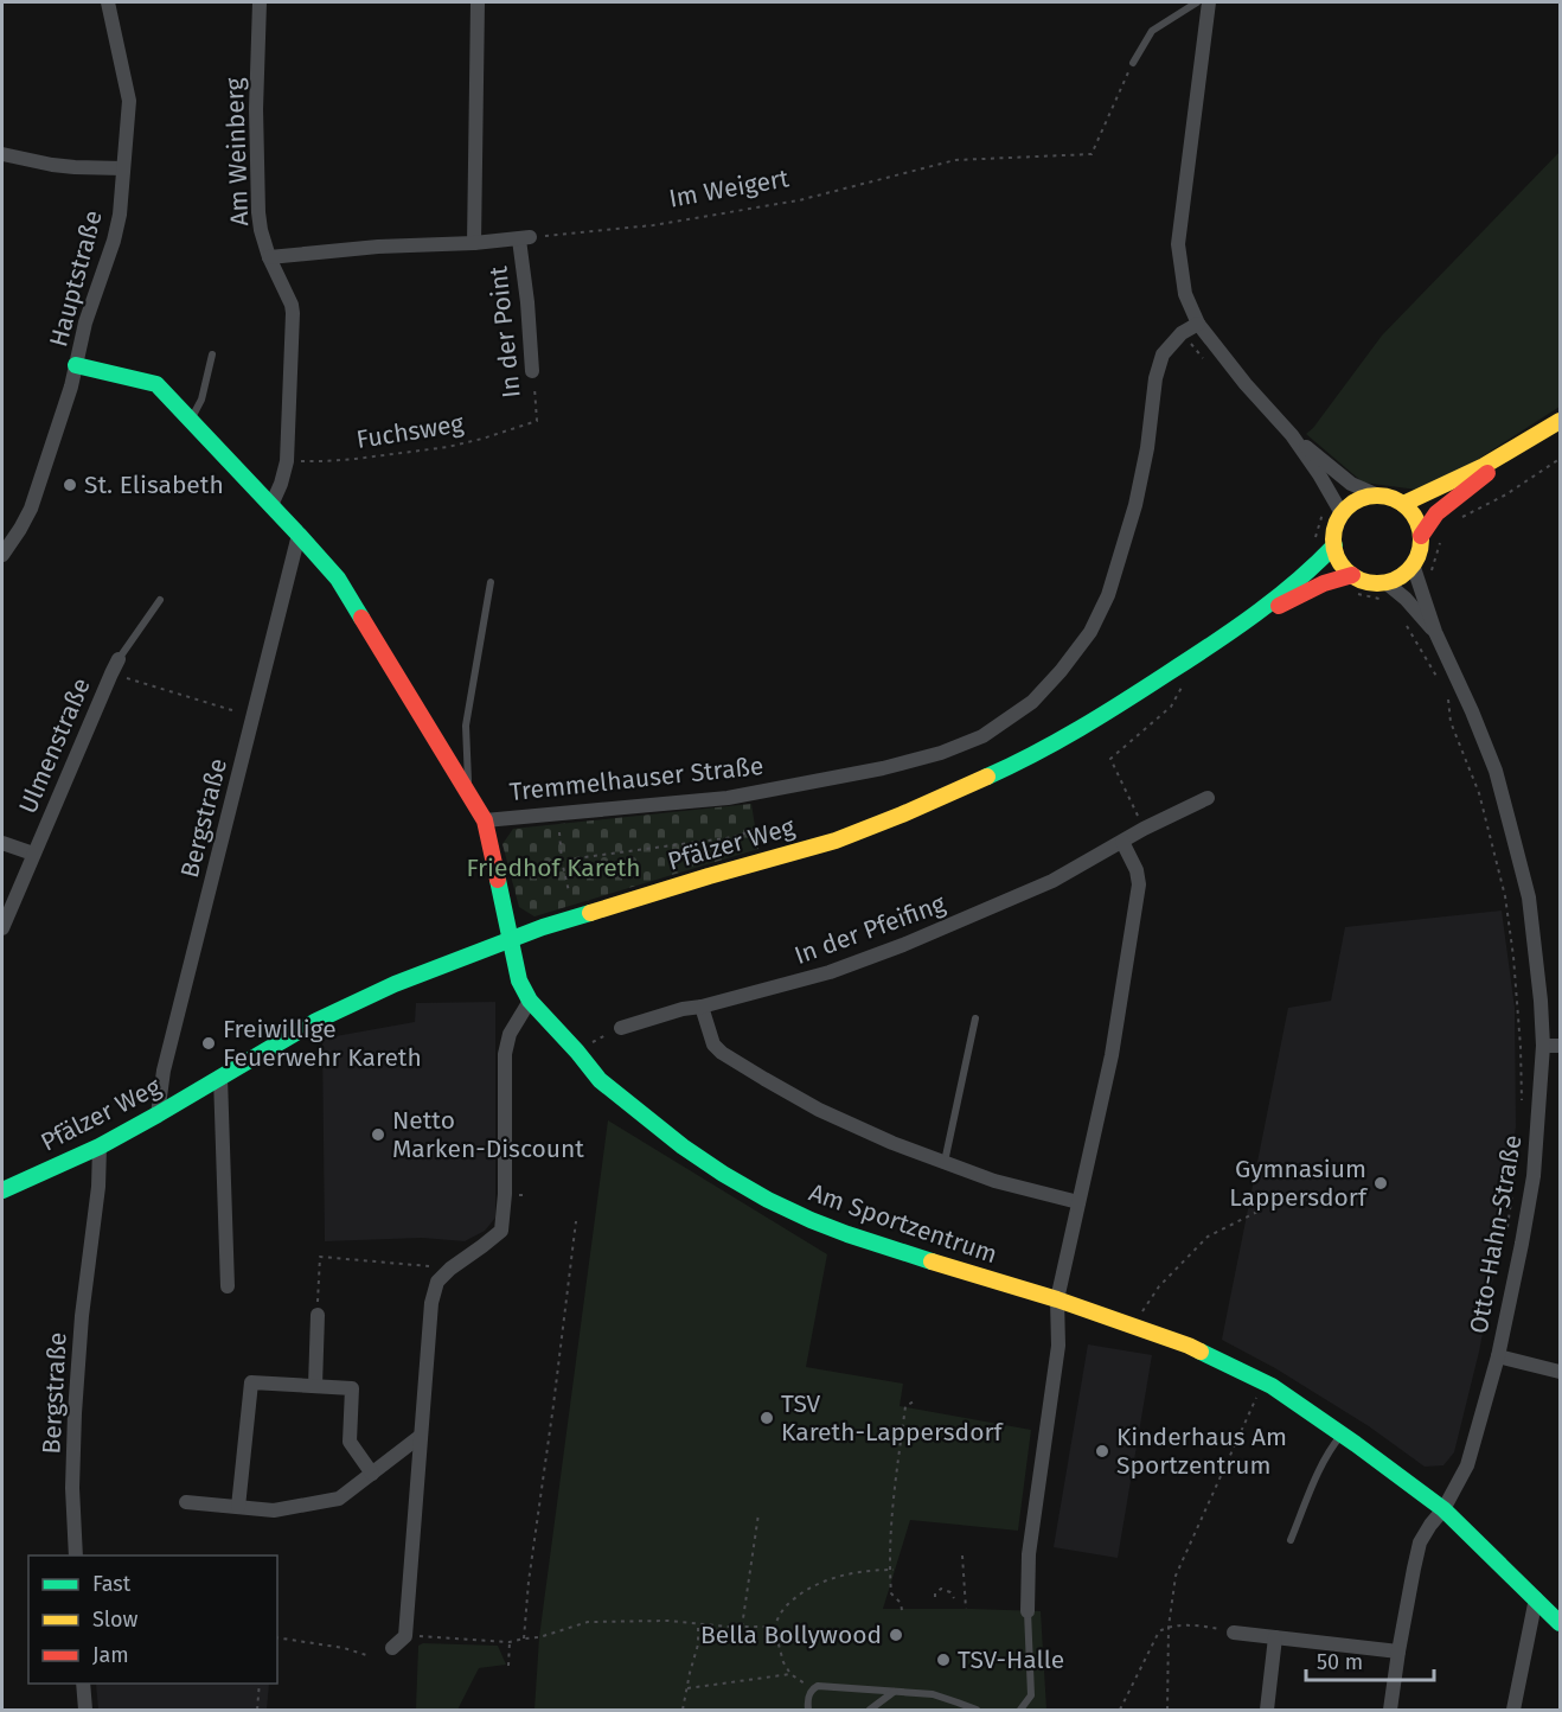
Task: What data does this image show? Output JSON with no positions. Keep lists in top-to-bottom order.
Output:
{
  "streets": {
    "street": [
      "Am Weinberg",
      "Hauptstraße",
      "In der Point",
      "Ulmenstraße",
      "Tremmelhauser Straße",
      "Bergstraße",
      "Pfälzer Weg",
      "In der Pfeifing",
      "Am Sportzentrum",
      "Otto-Hahn-Straße"
    ],
    "path": ["Im Weigert", "Fuchsweg"]
  },
  "crossings": [
    ["Am Weinberg", "Fuchsweg"],
    ["Am Weinberg", "Tremmelhauser Straße"],
    ["Im Weigert", "In der Point"],
    ["Hauptstraße", "Tremmelhauser Straße"],
    ["In der Point", "Fuchsweg"],
    ["Tremmelhauser Straße", "Bergstraße"],
    ["Tremmelhauser Straße", "Pfälzer Weg"],
    ["Tremmelhauser Straße", "Am Sportzentrum"],
    ["Bergstraße", "Pfälzer Weg"],
    ["Pfälzer Weg", "Am Sportzentrum"],
    ["Am Sportzentrum", "Otto-Hahn-Straße"]
  ],
  "parks": ["Friedhof Kareth"],
  "places": [
    "St. Elisabeth",
    "Freiwillige Feuerwehr Kareth",
    "Netto Marken-Discount",
    "Gymnasium Lappersdorf",
    "TSV Kareth-Lappersdorf",
    "Kinderhaus Am Sportzentrum",
    "Bella Bollywood",
    "TSV-Halle"
  ],
  "legend": ["Fast", "Slow", "Jam"],
  "scale_bar": "50 m"
}
